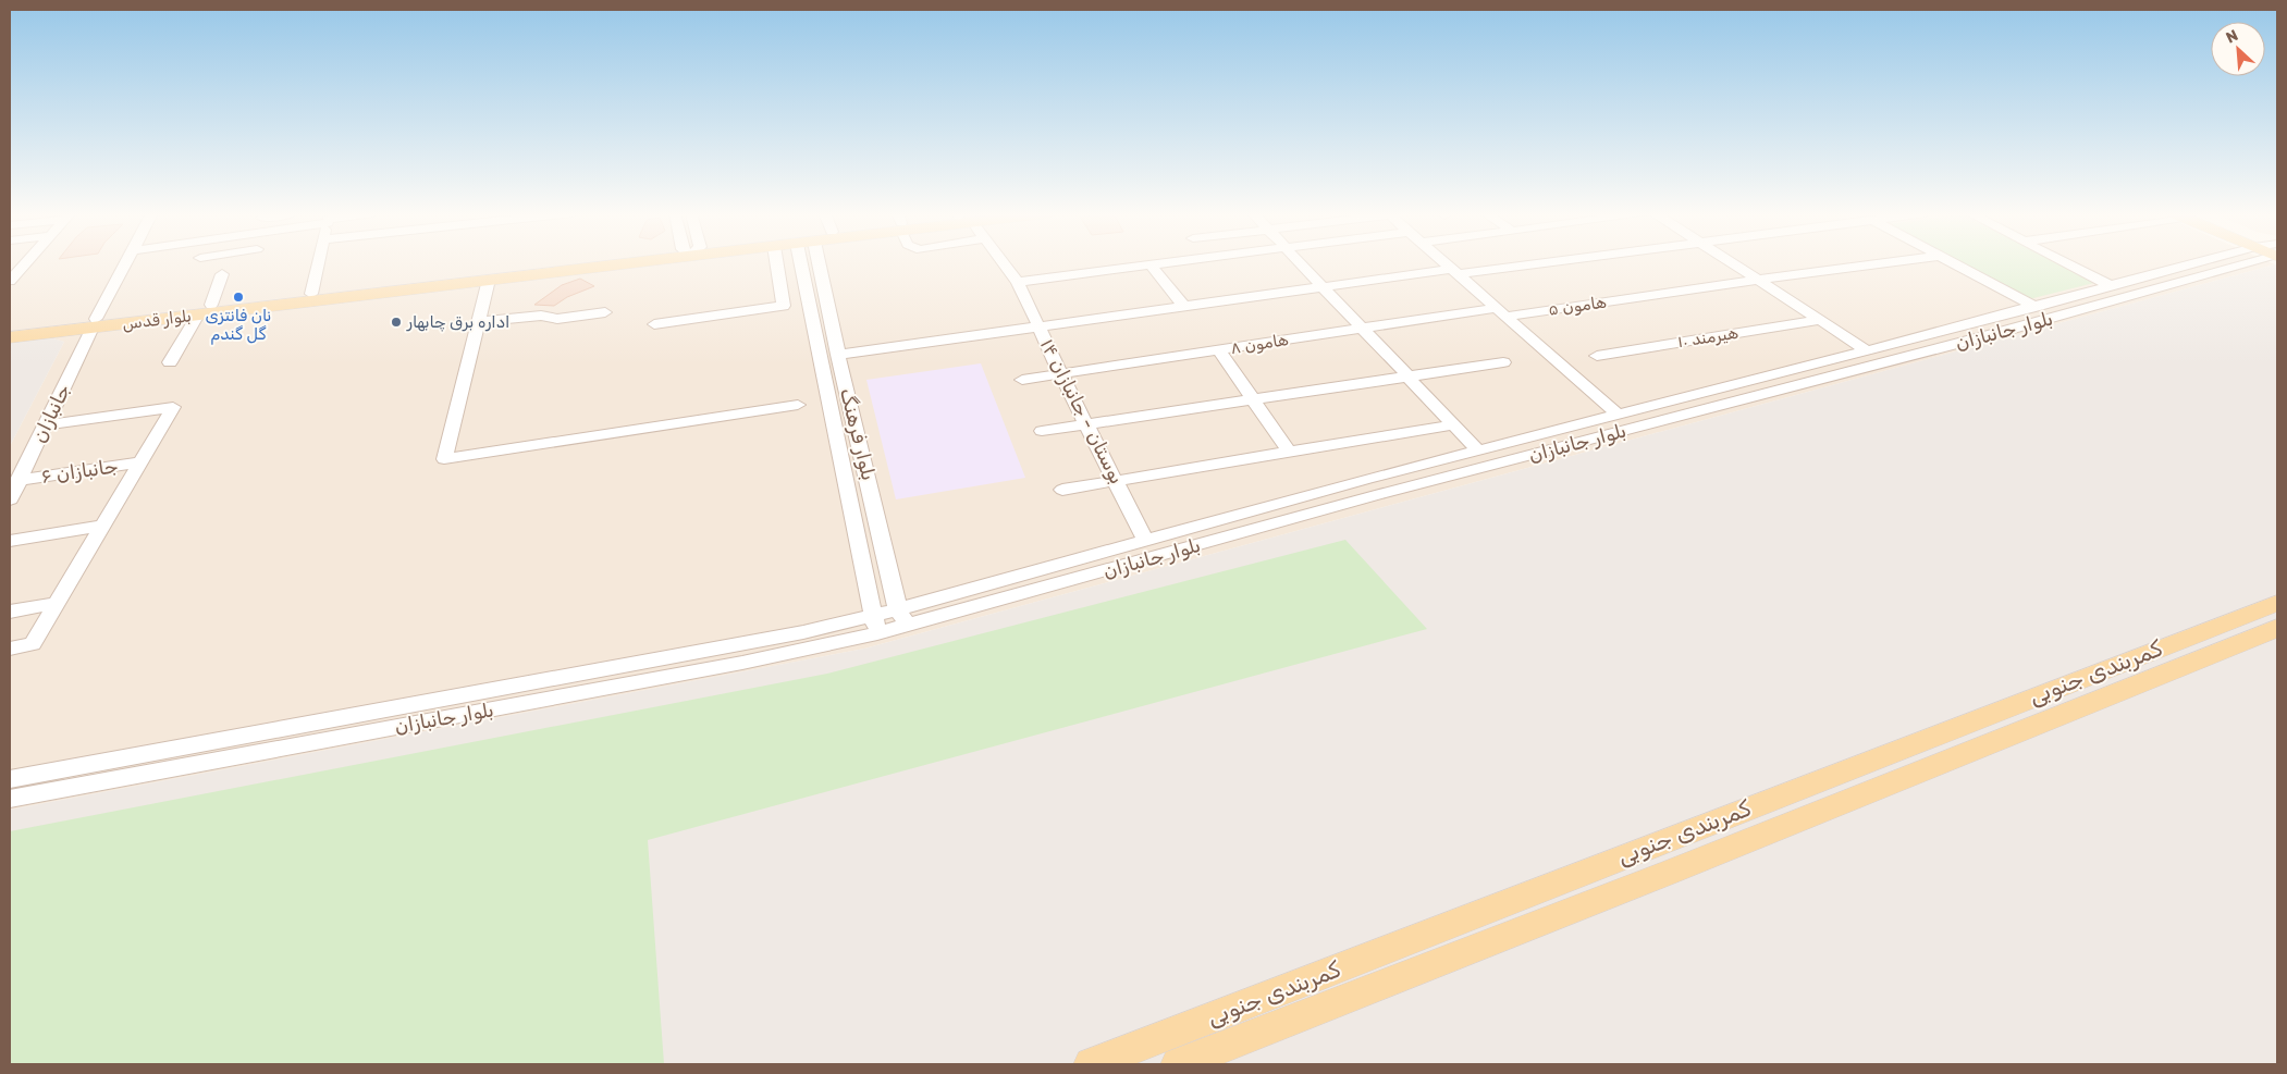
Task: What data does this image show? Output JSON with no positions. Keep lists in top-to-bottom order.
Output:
{
  "streets": {
    "main road": ["بلوار قدس", "کمربندی جنوبی"],
    "street": [
      "هامون ۵",
      "بلوار جانبازان",
      "هیرمند ۱۰",
      "هامون ۸",
      "بوستان - جانبازان ۱۴",
      "جانبازان",
      "بلوار فرهنگ",
      "جانبازان ۶"
    ]
  },
  "crossings": [
    ["هامون ۵", "هامون ۸"],
    ["بلوار قدس", "جانبازان"],
    ["بلوار جانبازان", "بوستان - جانبازان ۱۴"],
    ["بلوار جانبازان", "بلوار فرهنگ"],
    ["هامون ۸", "بوستان - جانبازان ۱۴"],
    ["جانبازان", "جانبازان ۶"]
  ],
  "places": ["نان فانتزی گل گندم", "اداره برق چابهار"],
  "north": "top left"
}
